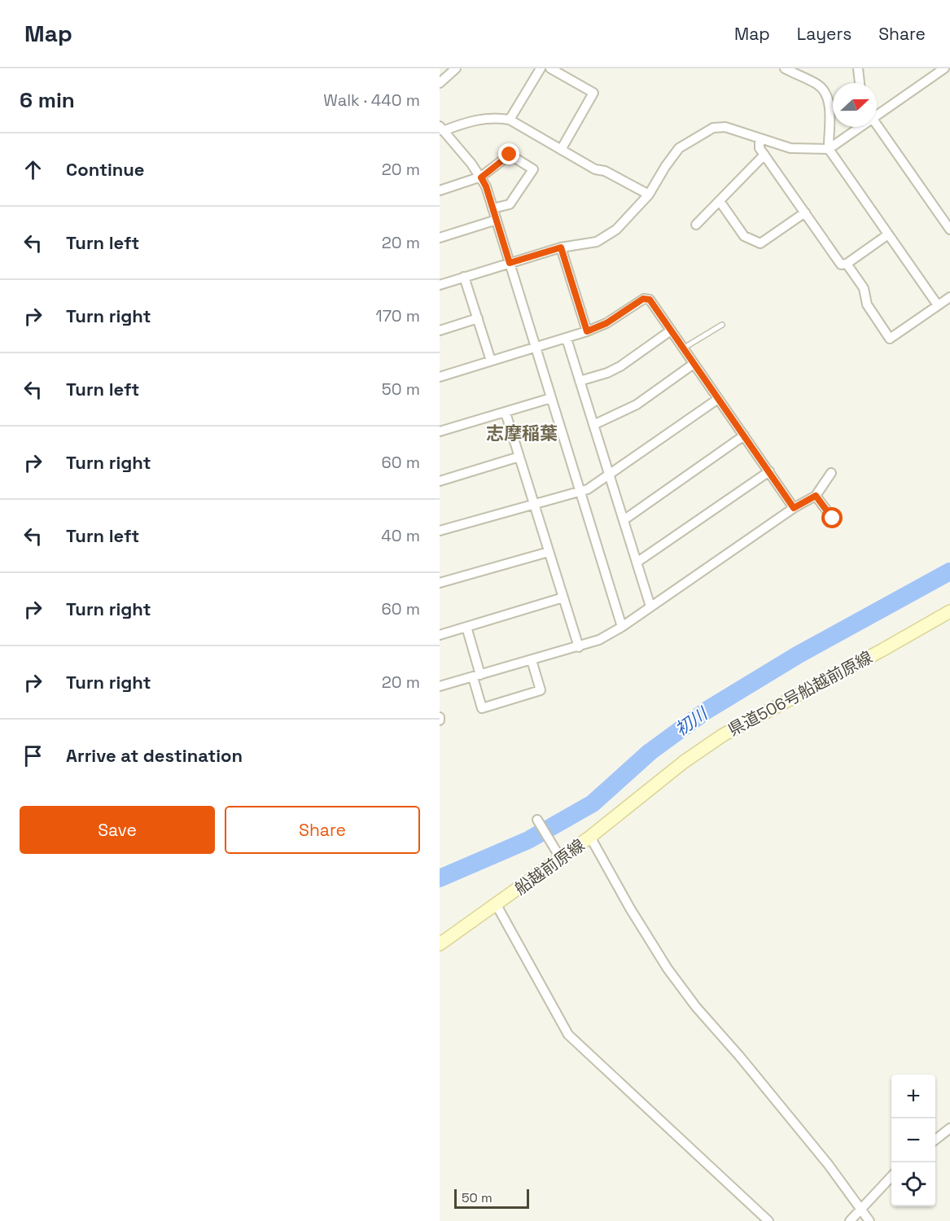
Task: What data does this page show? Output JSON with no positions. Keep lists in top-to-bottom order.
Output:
{
  "streets": {
    "main road": ["県道506号船越前原線", "船越前原線"]
  },
  "crossings": [
    ["県道506号船越前原線", "船越前原線"]
  ],
  "districts": ["志摩稲葉"],
  "water": ["初川"],
  "scale_bar": "50 m",
  "north": "right",
  "page": {
    "header": "Map",
    "nav": ["Map", "Layers", "Share"],
    "heading": ["6 min", "Walk · 440 m"],
    "list": [
      ["Continue", "20 m"],
      ["Turn left", "20 m"],
      ["Turn right", "170 m"],
      ["Turn left", "50 m"],
      ["Turn right", "60 m"],
      ["Turn left", "40 m"],
      ["Turn right", "60 m"],
      ["Turn right", "20 m"],
      "Arrive at destination"
    ],
    "buttons": ["Save", "Share"],
    "map_buttons": ["+", "−"],
    "scale": "50 m"
  }
}
